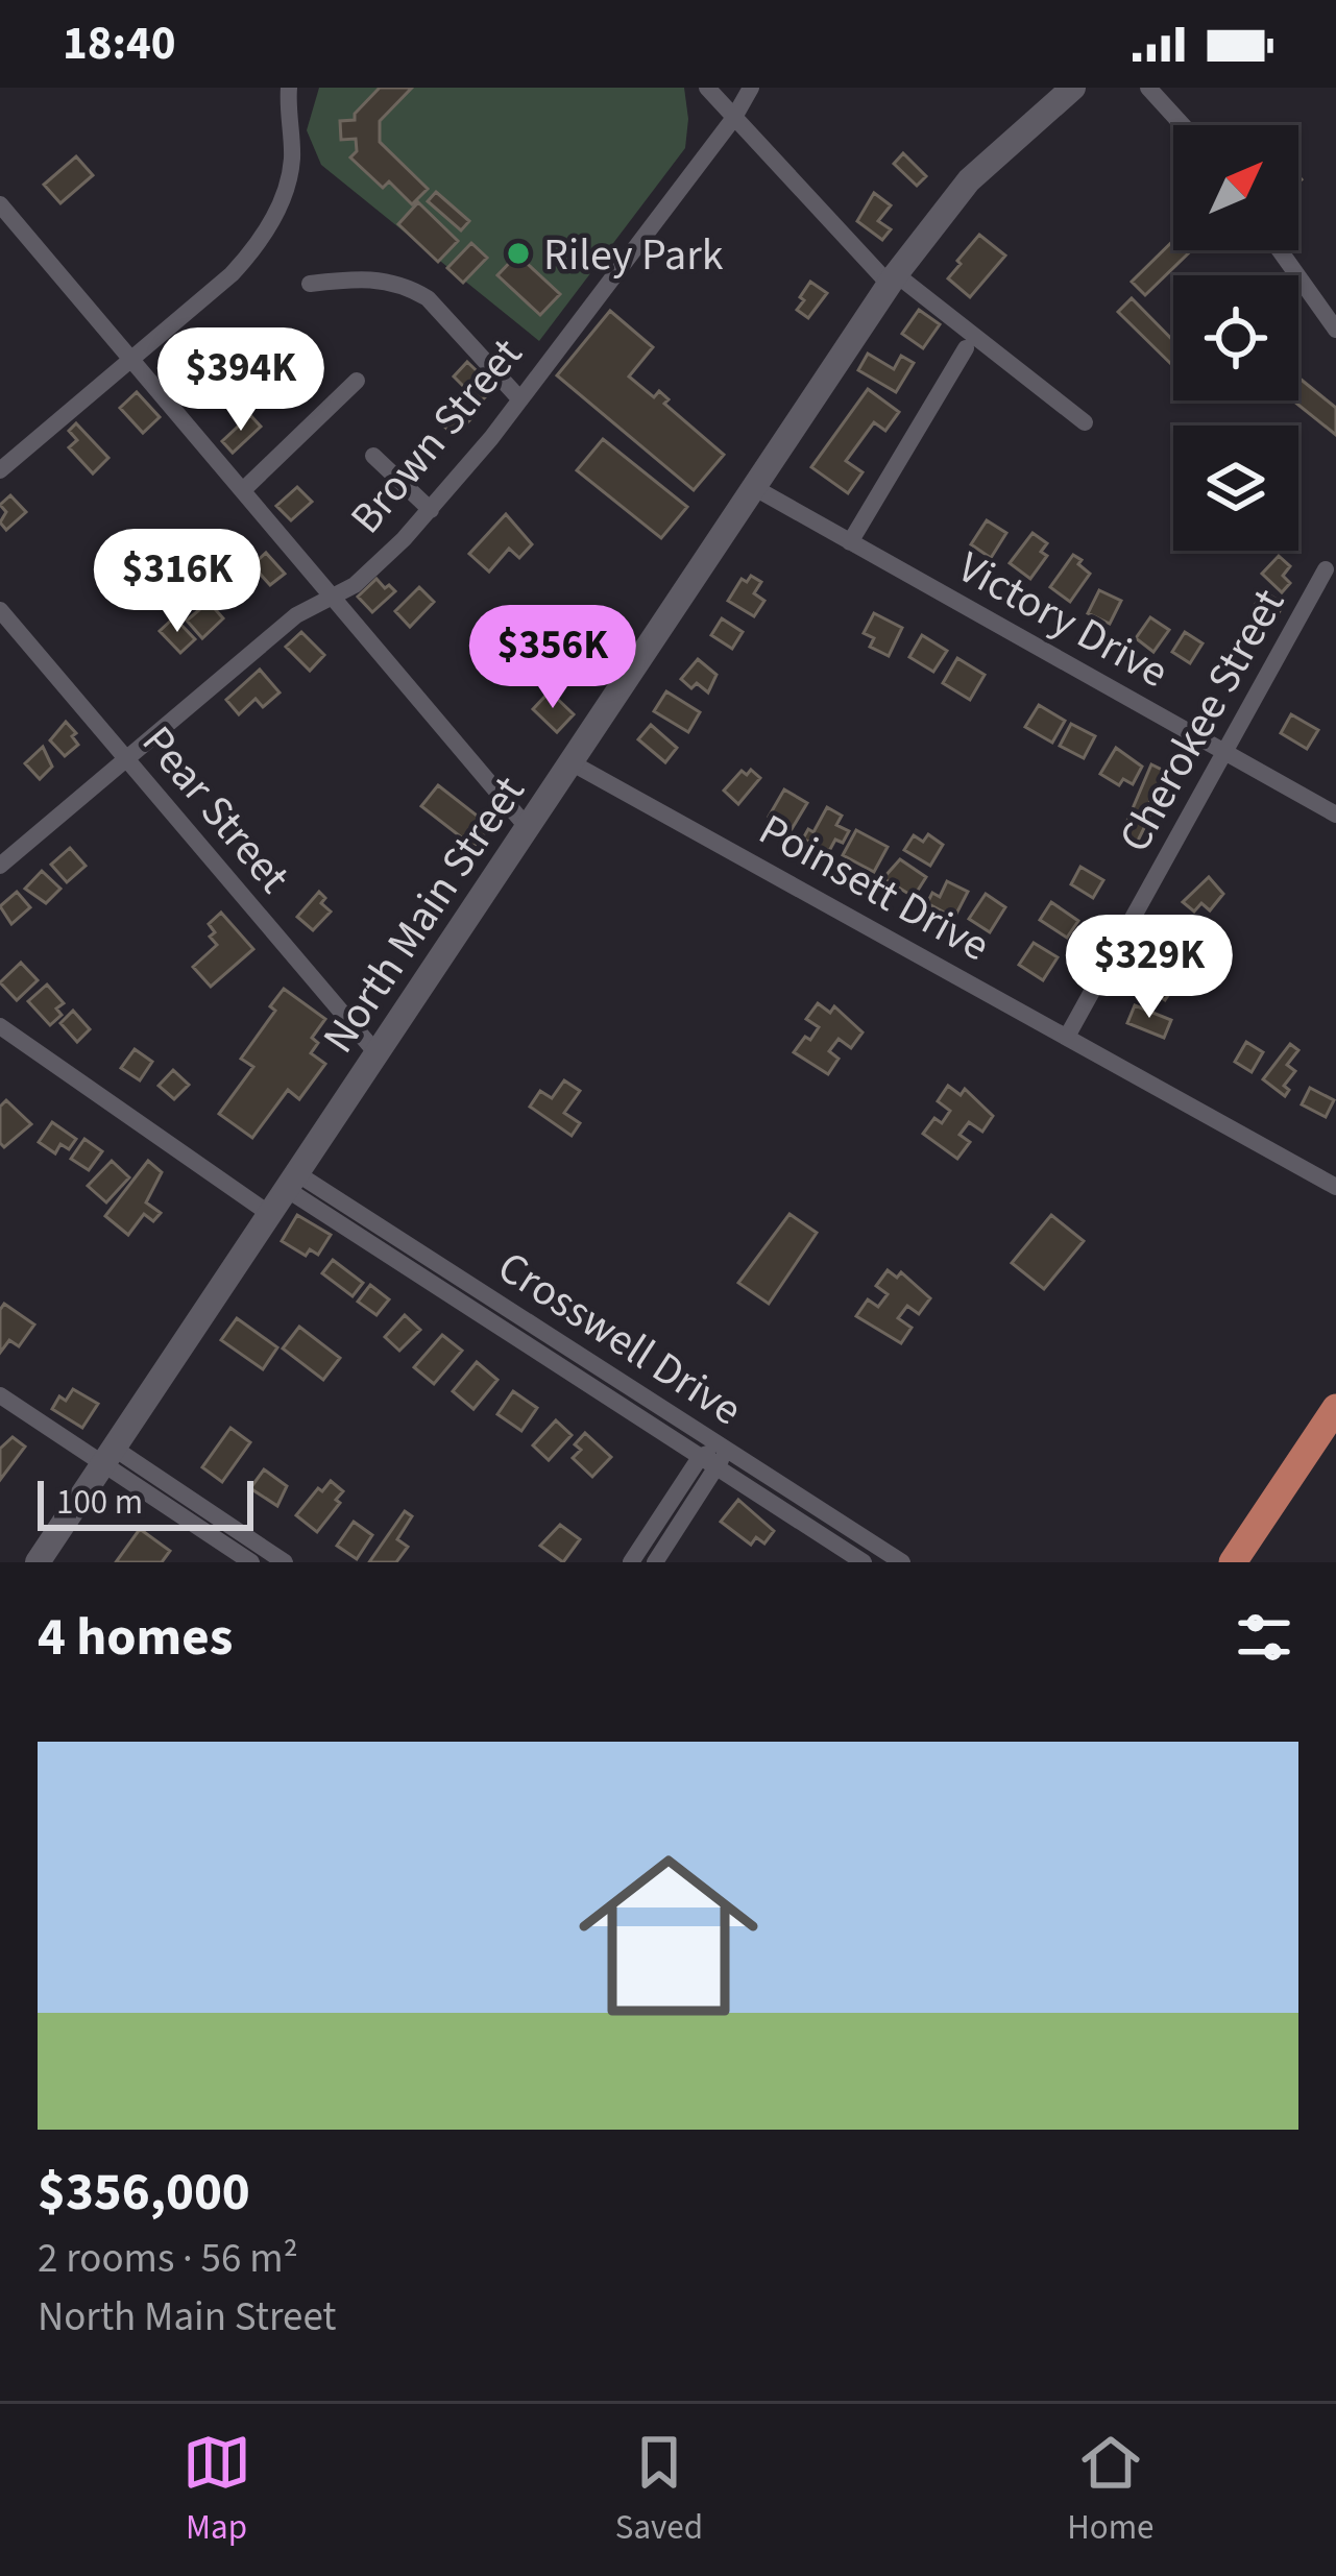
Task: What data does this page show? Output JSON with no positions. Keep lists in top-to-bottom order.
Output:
{
  "streets": {
    "main road": ["North Main Street"],
    "street": [
      "Brown Street",
      "Victory Drive",
      "Cherokee Street",
      "Pear Street",
      "Poinsett Drive",
      "Crosswell Drive"
    ]
  },
  "crossings": [
    ["Brown Street", "Pear Street"],
    ["Victory Drive", "Cherokee Street"],
    ["Victory Drive", "North Main Street"],
    ["Cherokee Street", "Poinsett Drive"],
    ["Pear Street", "North Main Street"],
    ["Poinsett Drive", "North Main Street"],
    ["North Main Street", "Crosswell Drive"]
  ],
  "places": ["Riley Park"],
  "scale_bar": "100 m",
  "north": "top right",
  "page": {
    "status": "18:40",
    "price": [
      "$394K",
      "$316K",
      "$356K",
      "$329K"
    ],
    "scale": "100 m",
    "heading": "4 homes",
    "list": [
      {
        "name": "$356,000",
        "note": "2 rooms · 56 m² · North Main Street"
      }
    ],
    "tabs": ["Map", "Saved", "Home"]
  }
}
